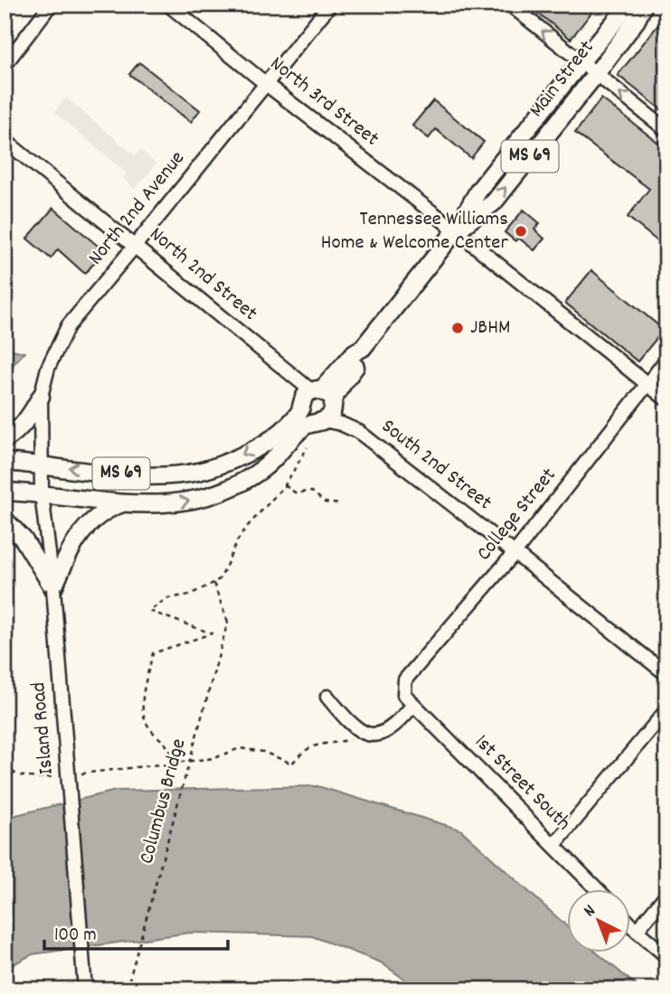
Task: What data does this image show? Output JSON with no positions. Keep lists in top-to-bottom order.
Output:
{
  "streets": {
    "main road": ["Main Street", "MS 69"],
    "street": [
      "North 3rd Street",
      "North 2nd Avenue",
      "North 2nd Street",
      "South 2nd Street",
      "College Street",
      "Island Road",
      "1st Street South"
    ],
    "path": ["Columbus Bridge"]
  },
  "crossings": [
    ["Main Street", "North 3rd Street"],
    ["Main Street", "North 2nd Avenue"],
    ["Main Street", "North 2nd Street"],
    ["Main Street", "South 2nd Street"],
    ["Main Street", "Island Road"],
    ["North 3rd Street", "North 2nd Avenue"],
    ["North 3rd Street", "College Street"],
    ["North 2nd Avenue", "North 2nd Street"],
    ["North 2nd Avenue", "Island Road"],
    ["North 2nd Street", "South 2nd Street"],
    ["South 2nd Street", "College Street"],
    ["College Street", "1st Street South"]
  ],
  "places": ["Tennessee Williams Home & Welcome Center", "JBHM"],
  "scale_bar": "100 m",
  "north": "top left"
}
